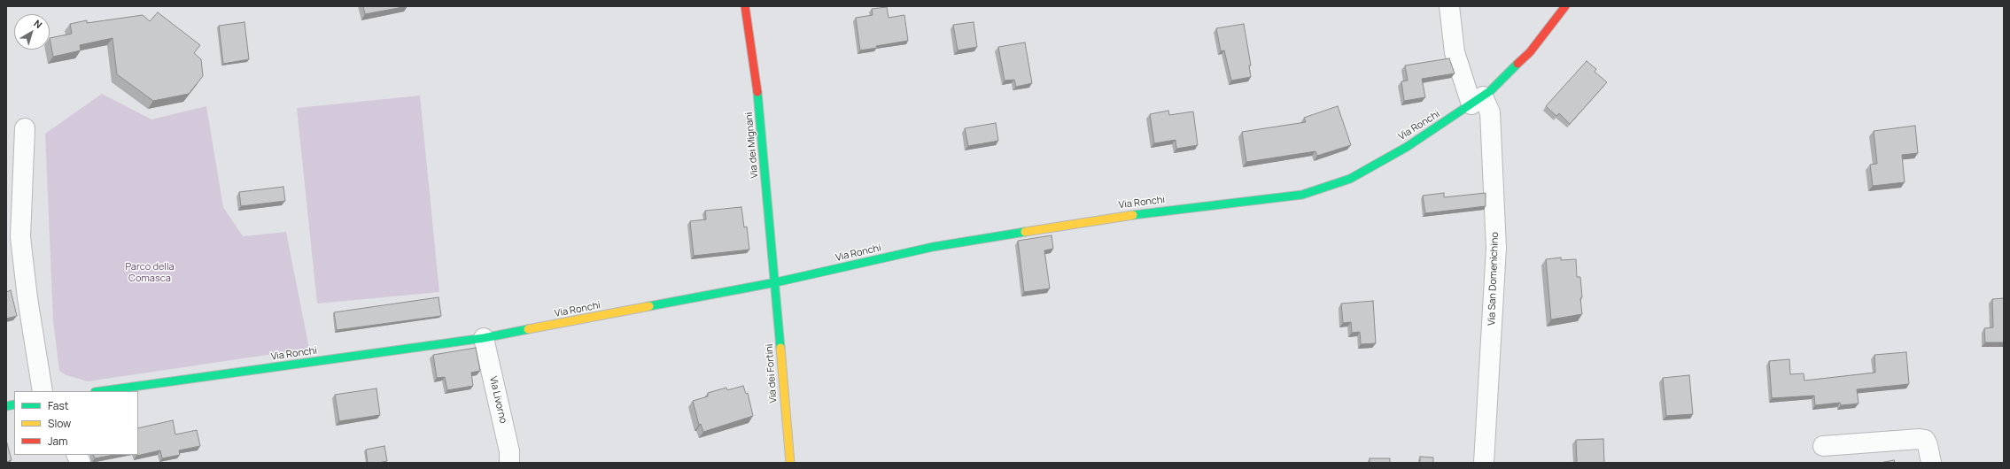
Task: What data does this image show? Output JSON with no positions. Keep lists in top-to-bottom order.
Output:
{
  "streets": {
    "street": [
      "Via Ronchi",
      "Via dei Mignani",
      "Via San Domenichino",
      "Via dei Fortini",
      "Via Livorno"
    ]
  },
  "crossings": [
    ["Via Ronchi", "Via dei Mignani"],
    ["Via Ronchi", "Via San Domenichino"],
    ["Via Ronchi", "Via dei Fortini"],
    ["Via Ronchi", "Via Livorno"],
    ["Via dei Mignani", "Via dei Fortini"]
  ],
  "parks": ["Parco della Comasca"],
  "legend": ["Fast", "Slow", "Jam"],
  "north": "top right"
}
